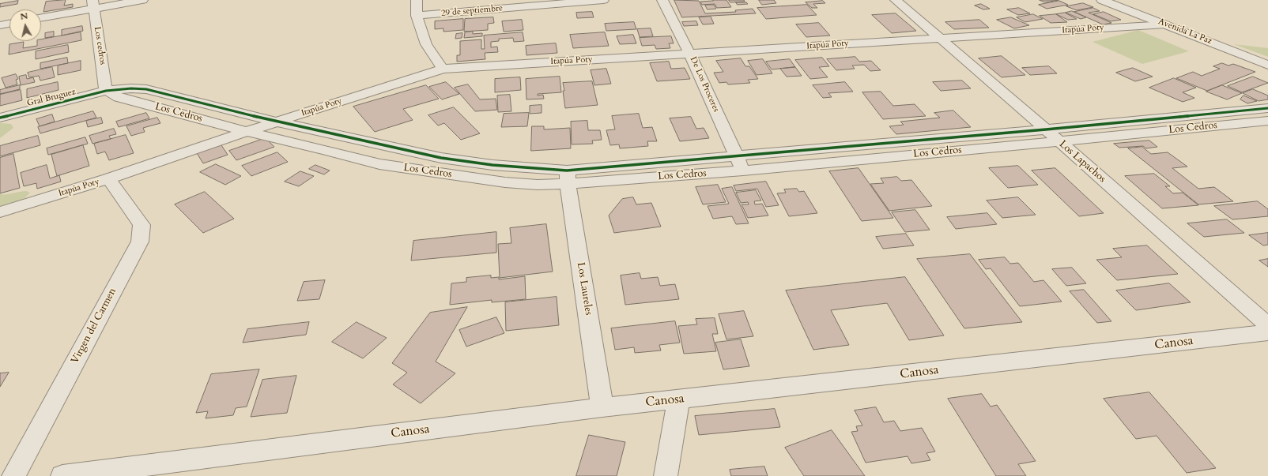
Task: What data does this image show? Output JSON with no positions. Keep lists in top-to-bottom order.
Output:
{
  "streets": {
    "street": [
      "29 de septiembre",
      "Itapúa Poty",
      "Avenida La Paz",
      "Los cedros",
      "De Los Proceres",
      "Gral Bruguez",
      "Los Cedros",
      "Los Lapachos",
      "Los Laureles",
      "Virgen del Carmen",
      "Canosa"
    ]
  },
  "crossings": [
    ["Itapúa Poty", "Avenida La Paz"],
    ["Itapúa Poty", "De Los Proceres"],
    ["Itapúa Poty", "Gral Bruguez"],
    ["Itapúa Poty", "Los Cedros"],
    ["Itapúa Poty", "Los Lapachos"],
    ["Itapúa Poty", "Virgen del Carmen"],
    ["Los cedros", "Gral Bruguez"],
    ["Los cedros", "Los Cedros"],
    ["De Los Proceres", "Los Cedros"],
    ["Gral Bruguez", "Los Cedros"],
    ["Gral Bruguez", "Los Laureles"],
    ["Los Cedros", "Los Lapachos"],
    ["Los Cedros", "Los Laureles"],
    ["Los Laureles", "Canosa"]
  ],
  "north": "top"
}
